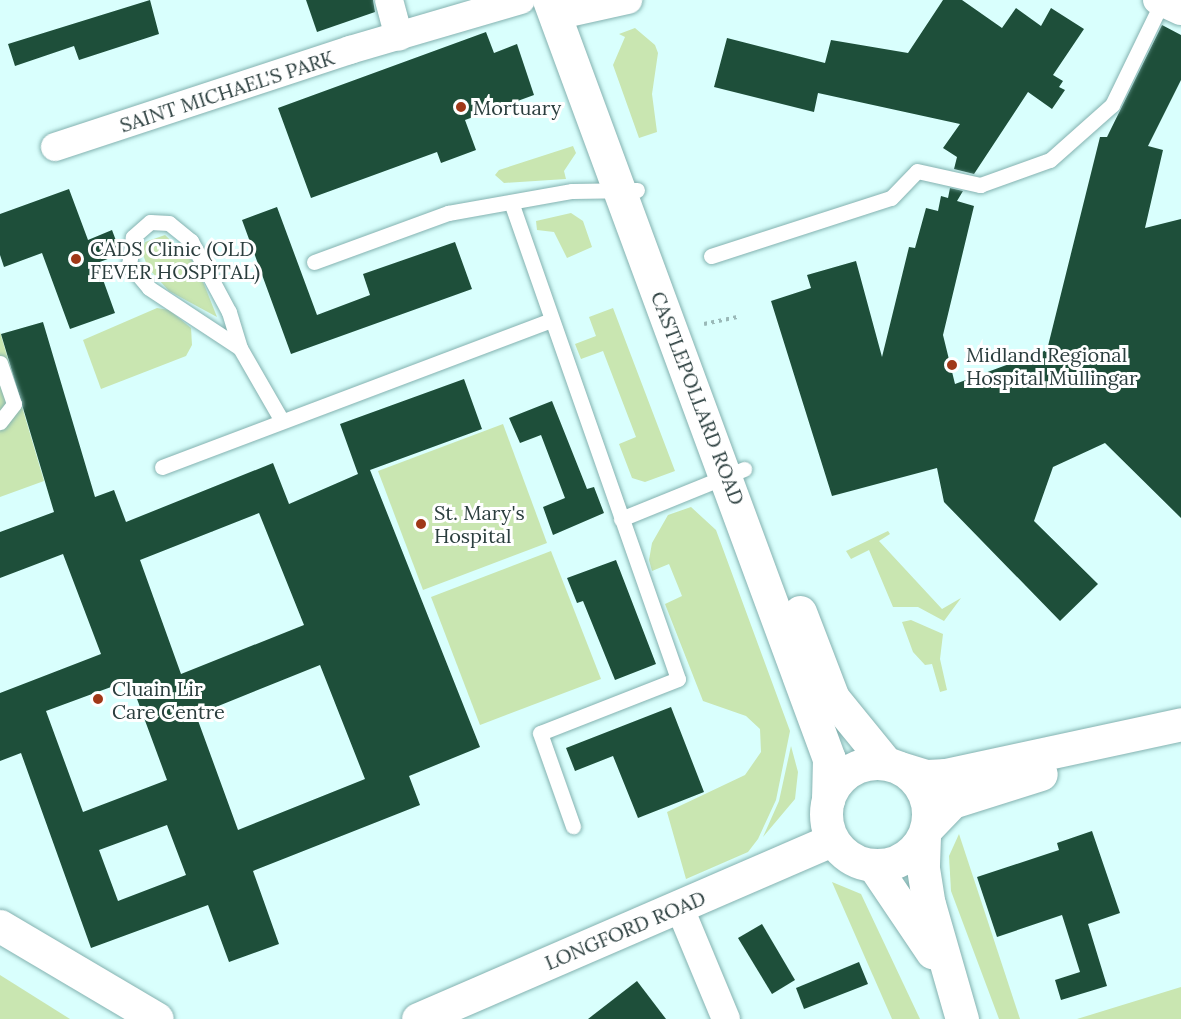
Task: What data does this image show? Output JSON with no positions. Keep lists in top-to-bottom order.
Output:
{
  "streets": {
    "main road": ["CASTLEPOLLARD ROAD", "LONGFORD ROAD"],
    "street": ["SAINT MICHAEL'S PARK"]
  },
  "crossings": [
    ["CASTLEPOLLARD ROAD", "LONGFORD ROAD"]
  ],
  "places": [
    "Mortuary",
    "CADS Clinic (OLD FEVER HOSPITAL)",
    "Midland Regional Hospital Mullingar",
    "St. Mary's Hospital",
    "Cluain Lir Care Centre"
  ]
}
